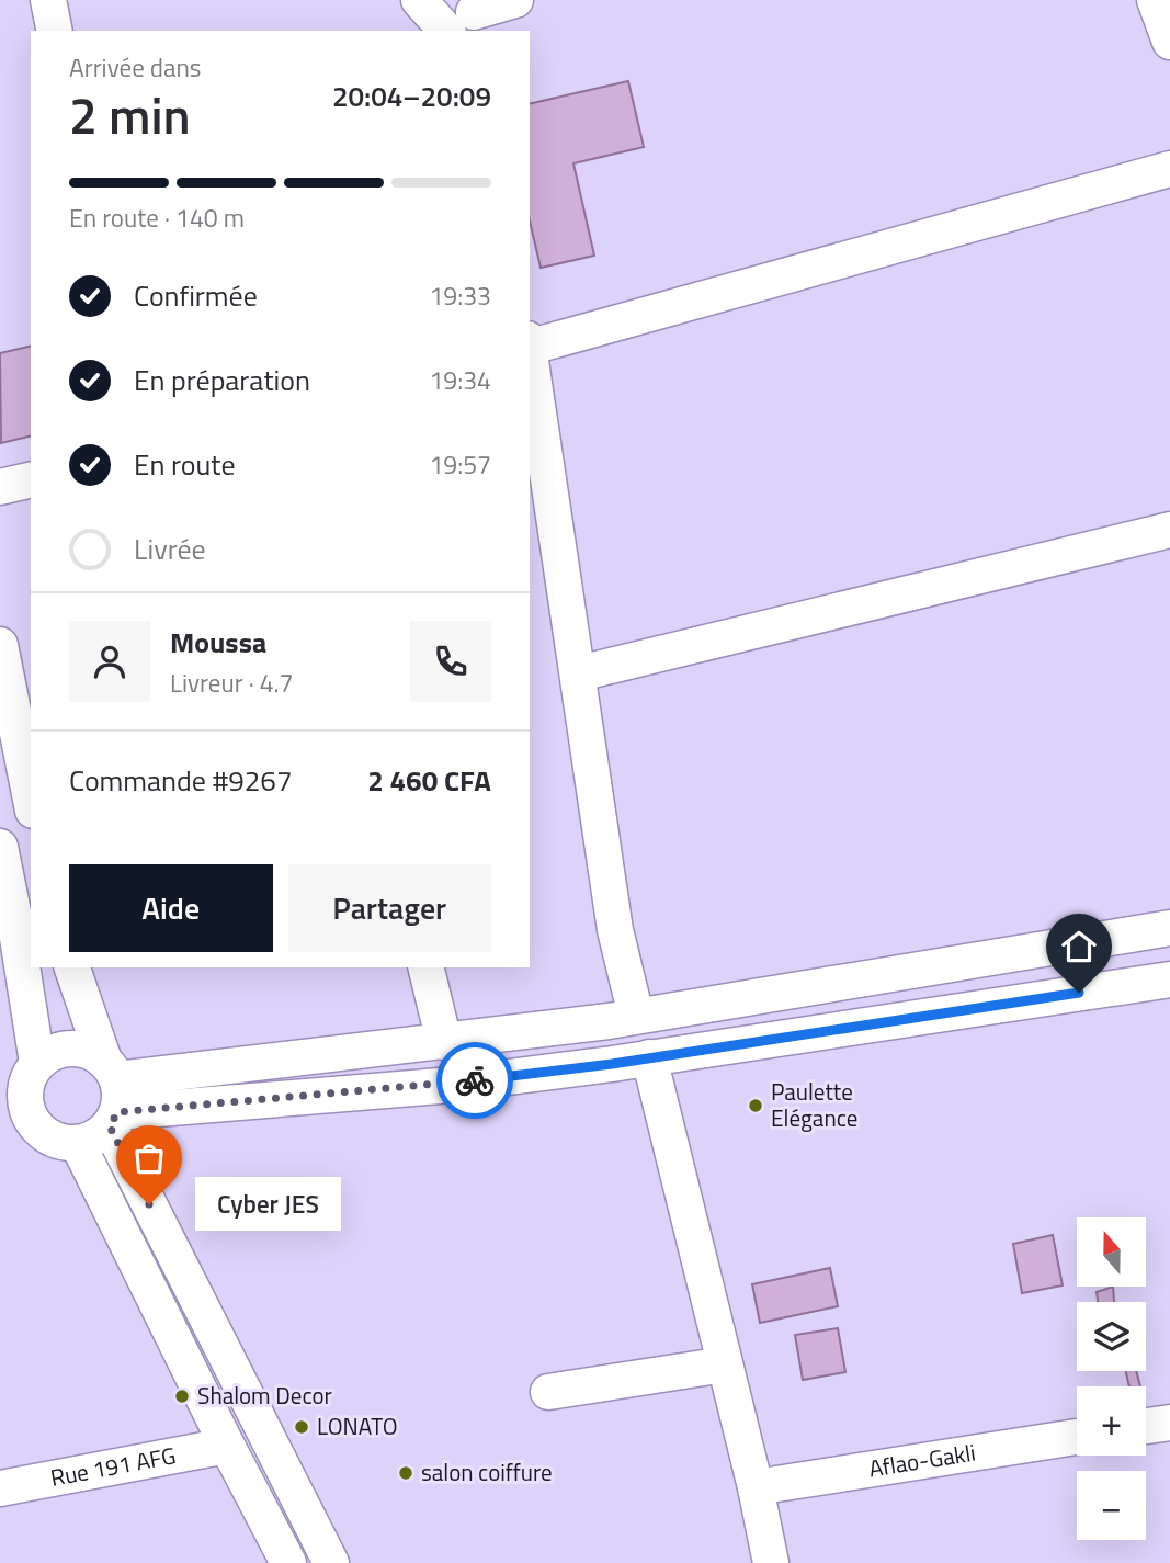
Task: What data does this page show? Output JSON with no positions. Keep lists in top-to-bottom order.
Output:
{
  "streets": {
    "street": ["Aflao-Gakli", "Rue 191 AFG"]
  },
  "places": [
    "Paulette Elégance",
    "Cyber JES",
    "Shalom Decor",
    "LONATO",
    "salon coiffure"
  ],
  "north": "top",
  "page": {
    "heading": ["2 min", "Arrivée dans", "20:04–20:09"],
    "panel": [
      "Moussa",
      "Livreur · 4.7",
      "Commande #9267",
      "2 460 CFA"
    ],
    "bar": "En route · 140 m",
    "list": [
      ["Confirmée", "19:33"],
      ["En préparation", "19:34"],
      ["En route", "19:57"],
      "Livrée"
    ],
    "buttons": ["Aide", "Partager"],
    "bubble": "Cyber JES",
    "map_buttons": ["+", "−"]
  }
}
